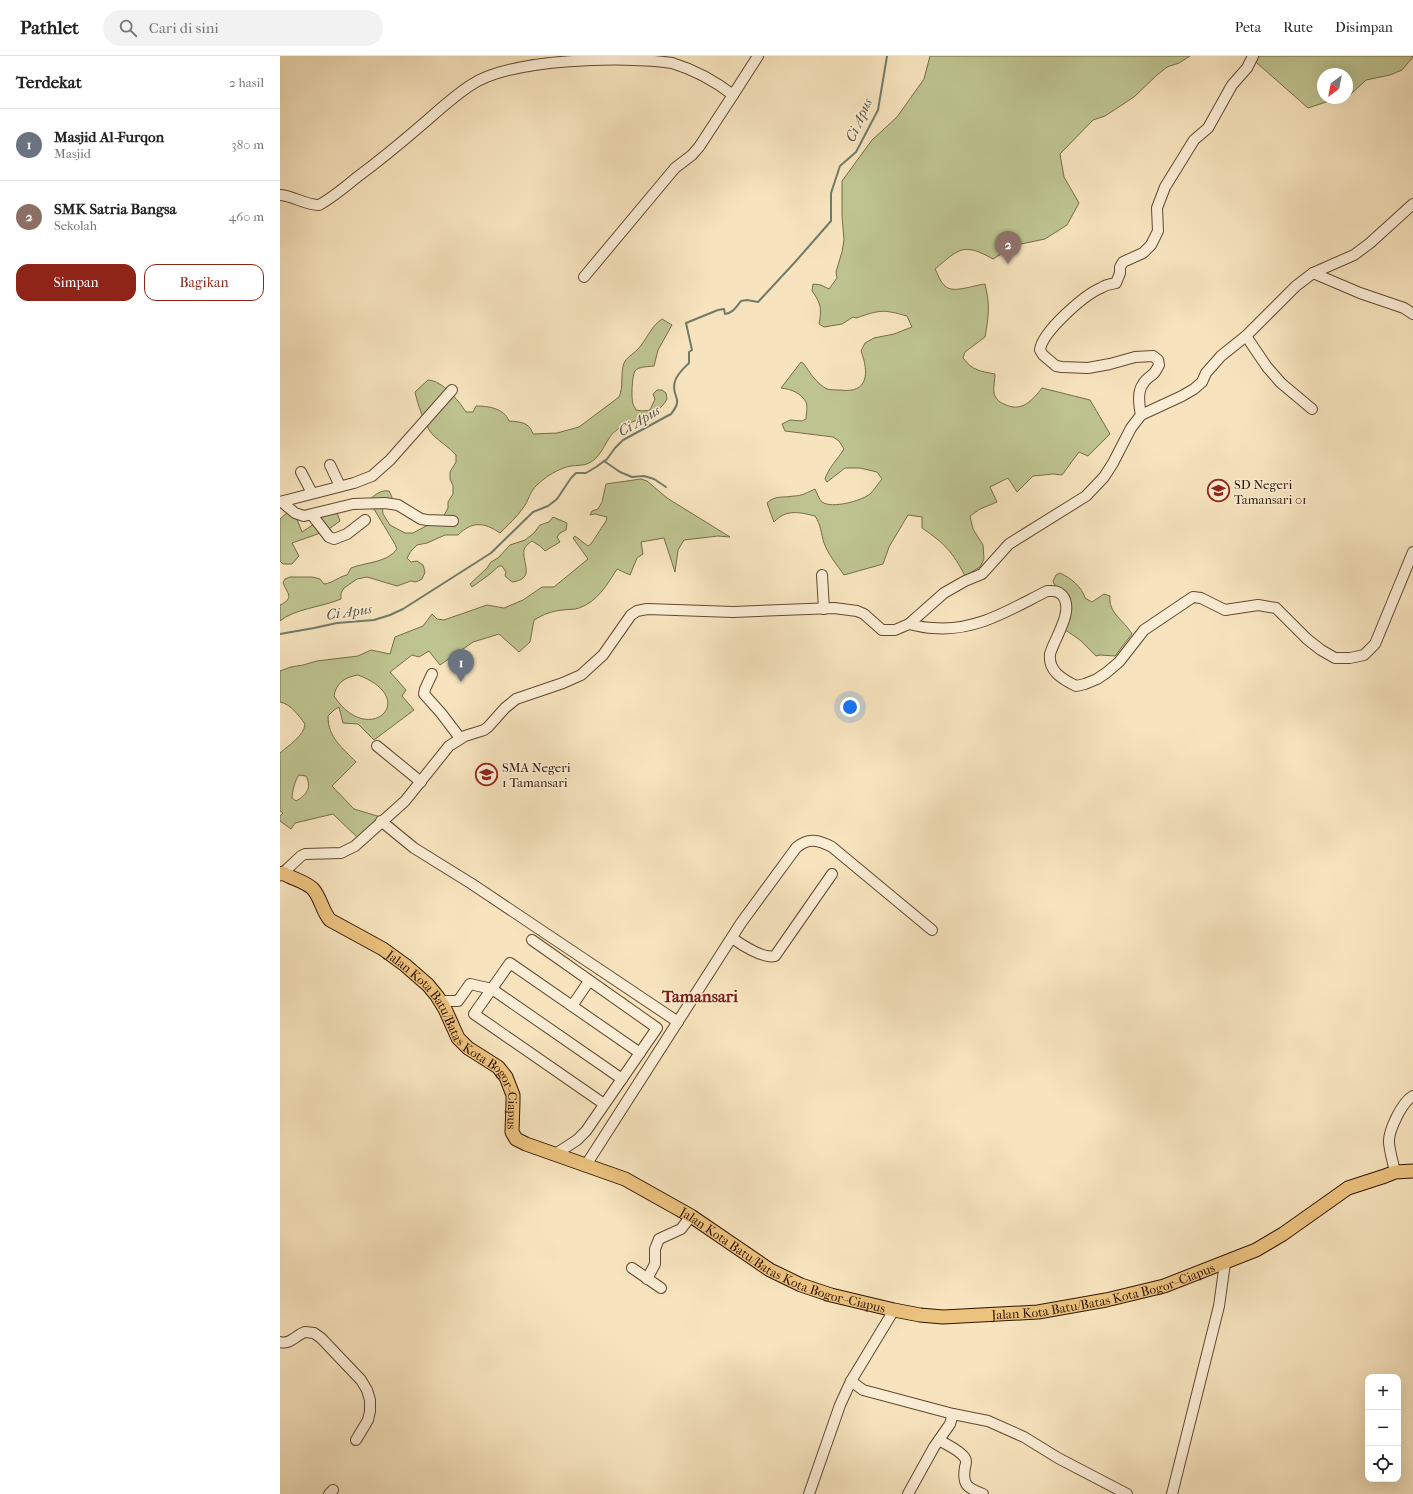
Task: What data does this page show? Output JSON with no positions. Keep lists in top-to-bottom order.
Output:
{
  "streets": {
    "main road": ["Jalan Kota Batu/Batas Kota Bogor–Ciapus"]
  },
  "districts": ["Tamansari"],
  "water": ["Ci Apus"],
  "places": {
    "school or university": ["SD Negeri Tamansari 01", "SMA Negeri 1 Tamansari"]
  },
  "north": "bottom left",
  "page": {
    "header": "Pathlet",
    "search": "Cari di sini",
    "nav": ["Peta", "Rute", "Disimpan"],
    "heading": ["Terdekat", "2 hasil"],
    "list": [
      {
        "mark": "1",
        "name": "Masjid Al-Furqon",
        "note": "Masjid",
        "value": "380 m"
      },
      {
        "mark": "2",
        "name": "SMK Satria Bangsa",
        "note": "Sekolah",
        "value": "460 m"
      }
    ],
    "pins": ["2", "1"],
    "buttons": ["Simpan", "Bagikan"],
    "map_buttons": ["+", "−"]
  }
}
